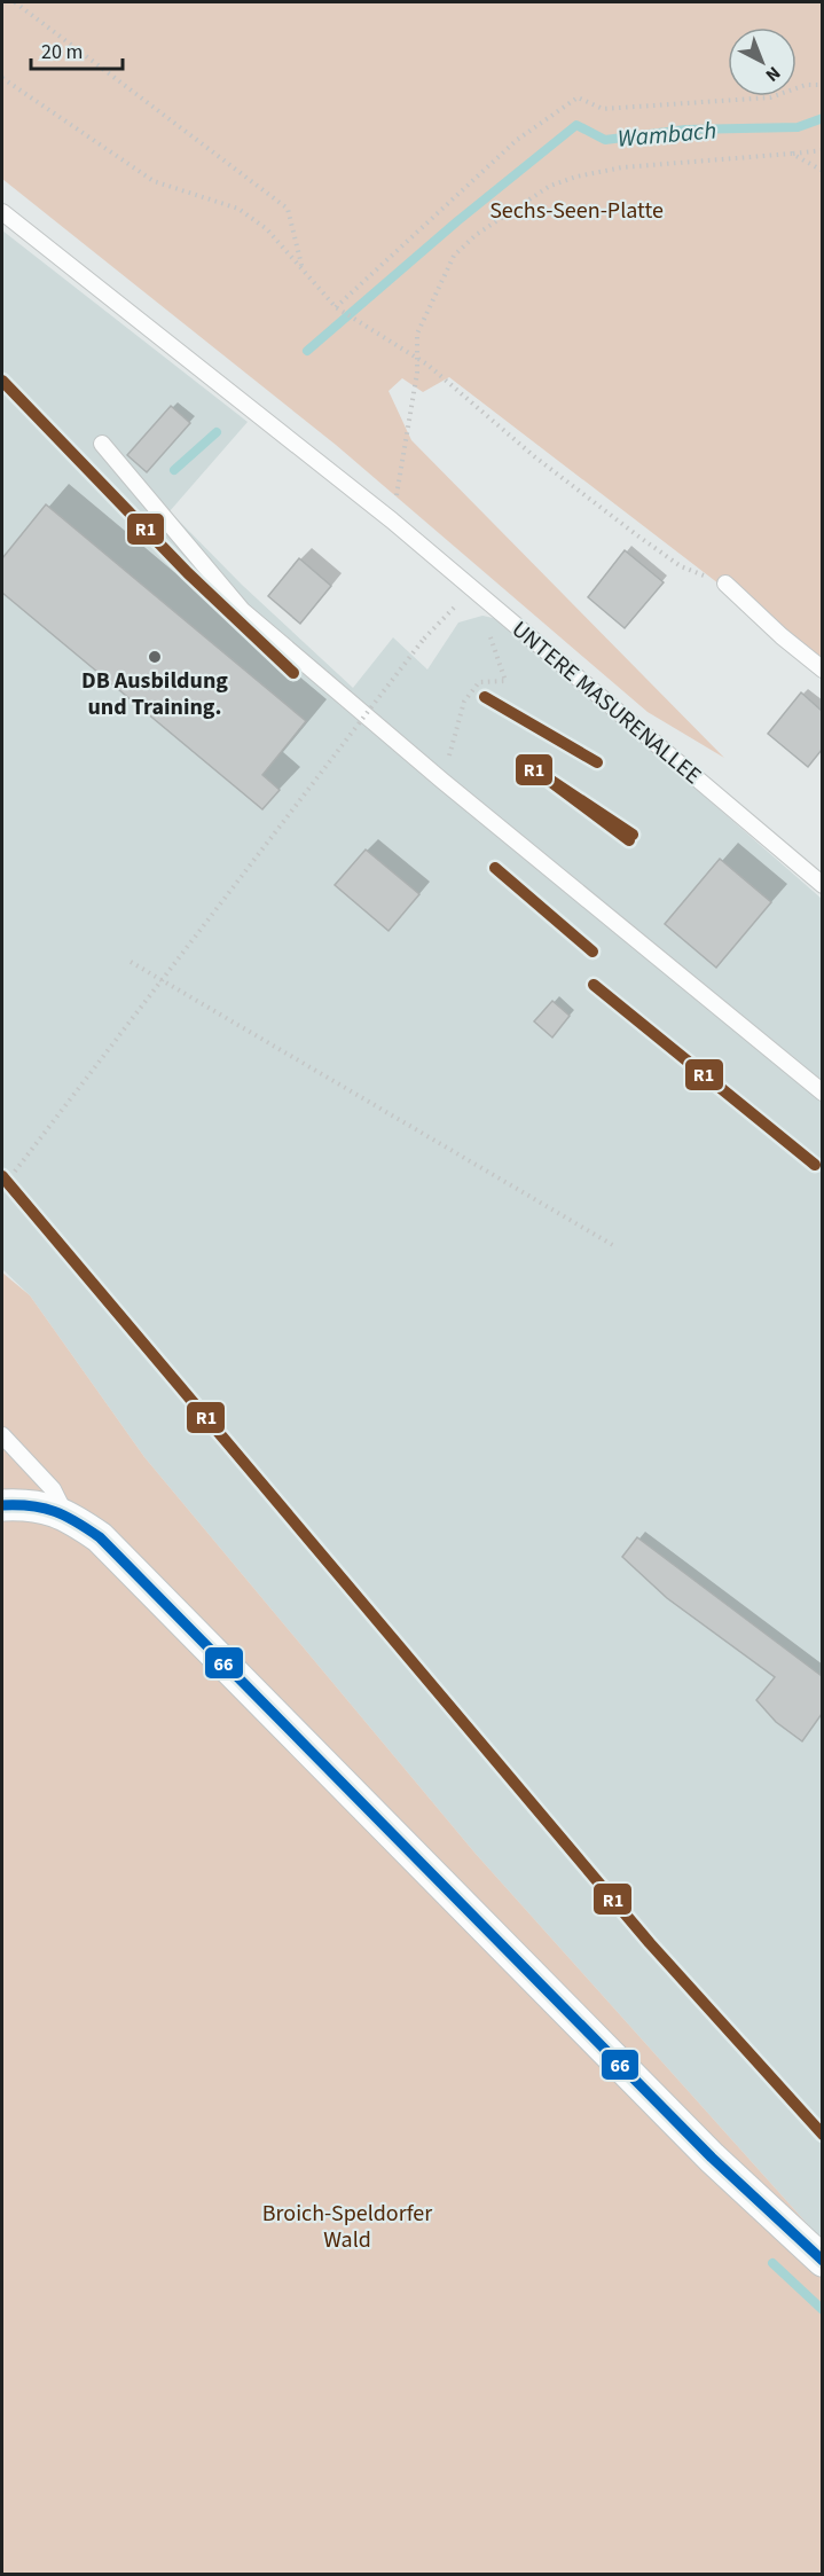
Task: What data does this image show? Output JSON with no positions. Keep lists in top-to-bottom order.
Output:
{
  "streets": {
    "lane": ["UNTERE MASURENALLEE"]
  },
  "water": ["Wambach"],
  "parks": ["Sechs-Seen-Platte", "Broich-Speldorfer Wald"],
  "places": ["DB Ausbildung und Training."],
  "lines": ["transit line R1", "transit line 66"],
  "scale_bar": "20 m",
  "north": "bottom right"
}
